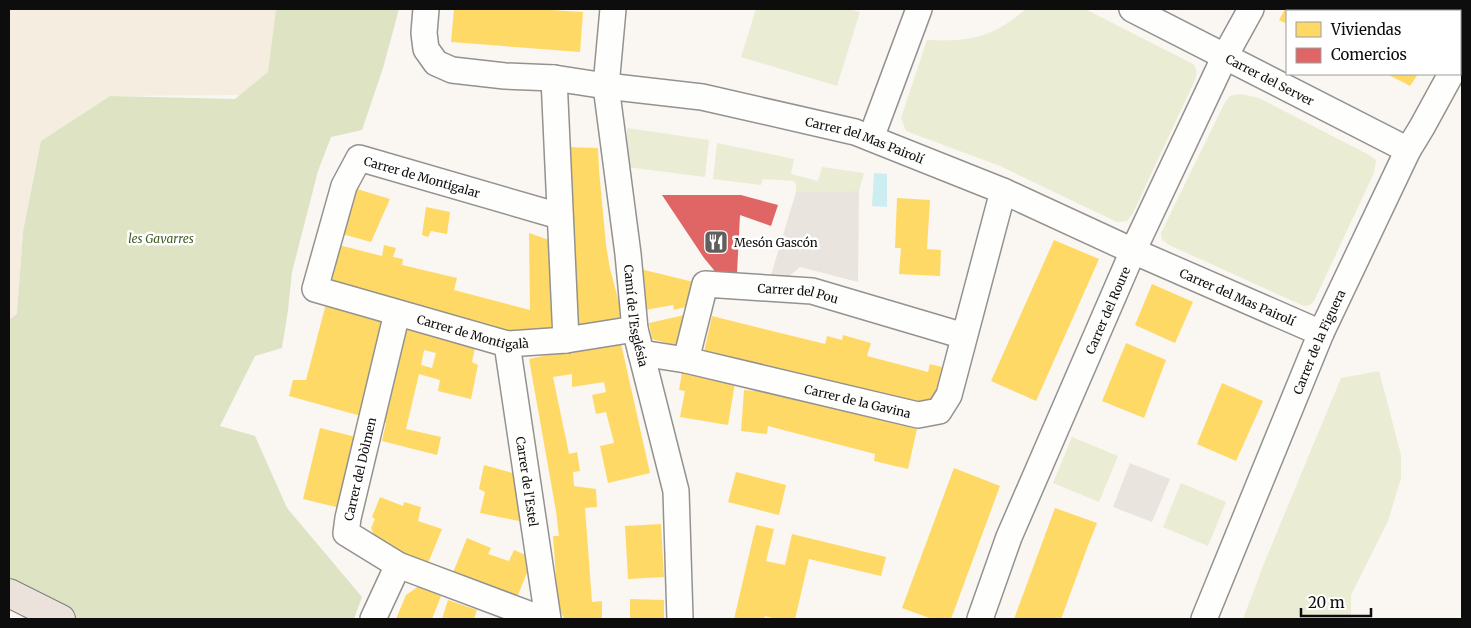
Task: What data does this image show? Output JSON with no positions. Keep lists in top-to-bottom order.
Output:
{
  "streets": {
    "street": [
      "Carrer del Server",
      "Carrer del Mas Pairolí",
      "Carrer de Montigalar",
      "Carrer del Pou",
      "Carrer del Roure",
      "Camí de l'Església",
      "Carrer de Montigalà",
      "Carrer de la Figuera",
      "Carrer de la Gavina",
      "Carrer del Dòlmen",
      "Carrer de l'Estel"
    ]
  },
  "crossings": [
    ["Carrer del Server", "Carrer del Roure"],
    ["Carrer del Server", "Carrer de la Figuera"],
    ["Carrer del Mas Pairolí", "Carrer del Roure"],
    ["Carrer del Mas Pairolí", "Camí de l'Església"],
    ["Carrer del Mas Pairolí", "Carrer de la Figuera"],
    ["Carrer del Mas Pairolí", "Carrer de la Gavina"],
    ["Carrer de Montigalar", "Carrer de Montigalà"],
    ["Carrer del Pou", "Carrer de la Gavina"],
    ["Camí de l'Església", "Carrer de Montigalà"],
    ["Camí de l'Església", "Carrer de la Gavina"],
    ["Carrer de Montigalà", "Carrer del Dòlmen"],
    ["Carrer de Montigalà", "Carrer de l'Estel"]
  ],
  "parks": ["les Gavarres"],
  "places": {
    "restaurant": ["Mesón Gascón"]
  },
  "legend": ["Viviendas", "Comercios"],
  "scale_bar": "20 m"
}
